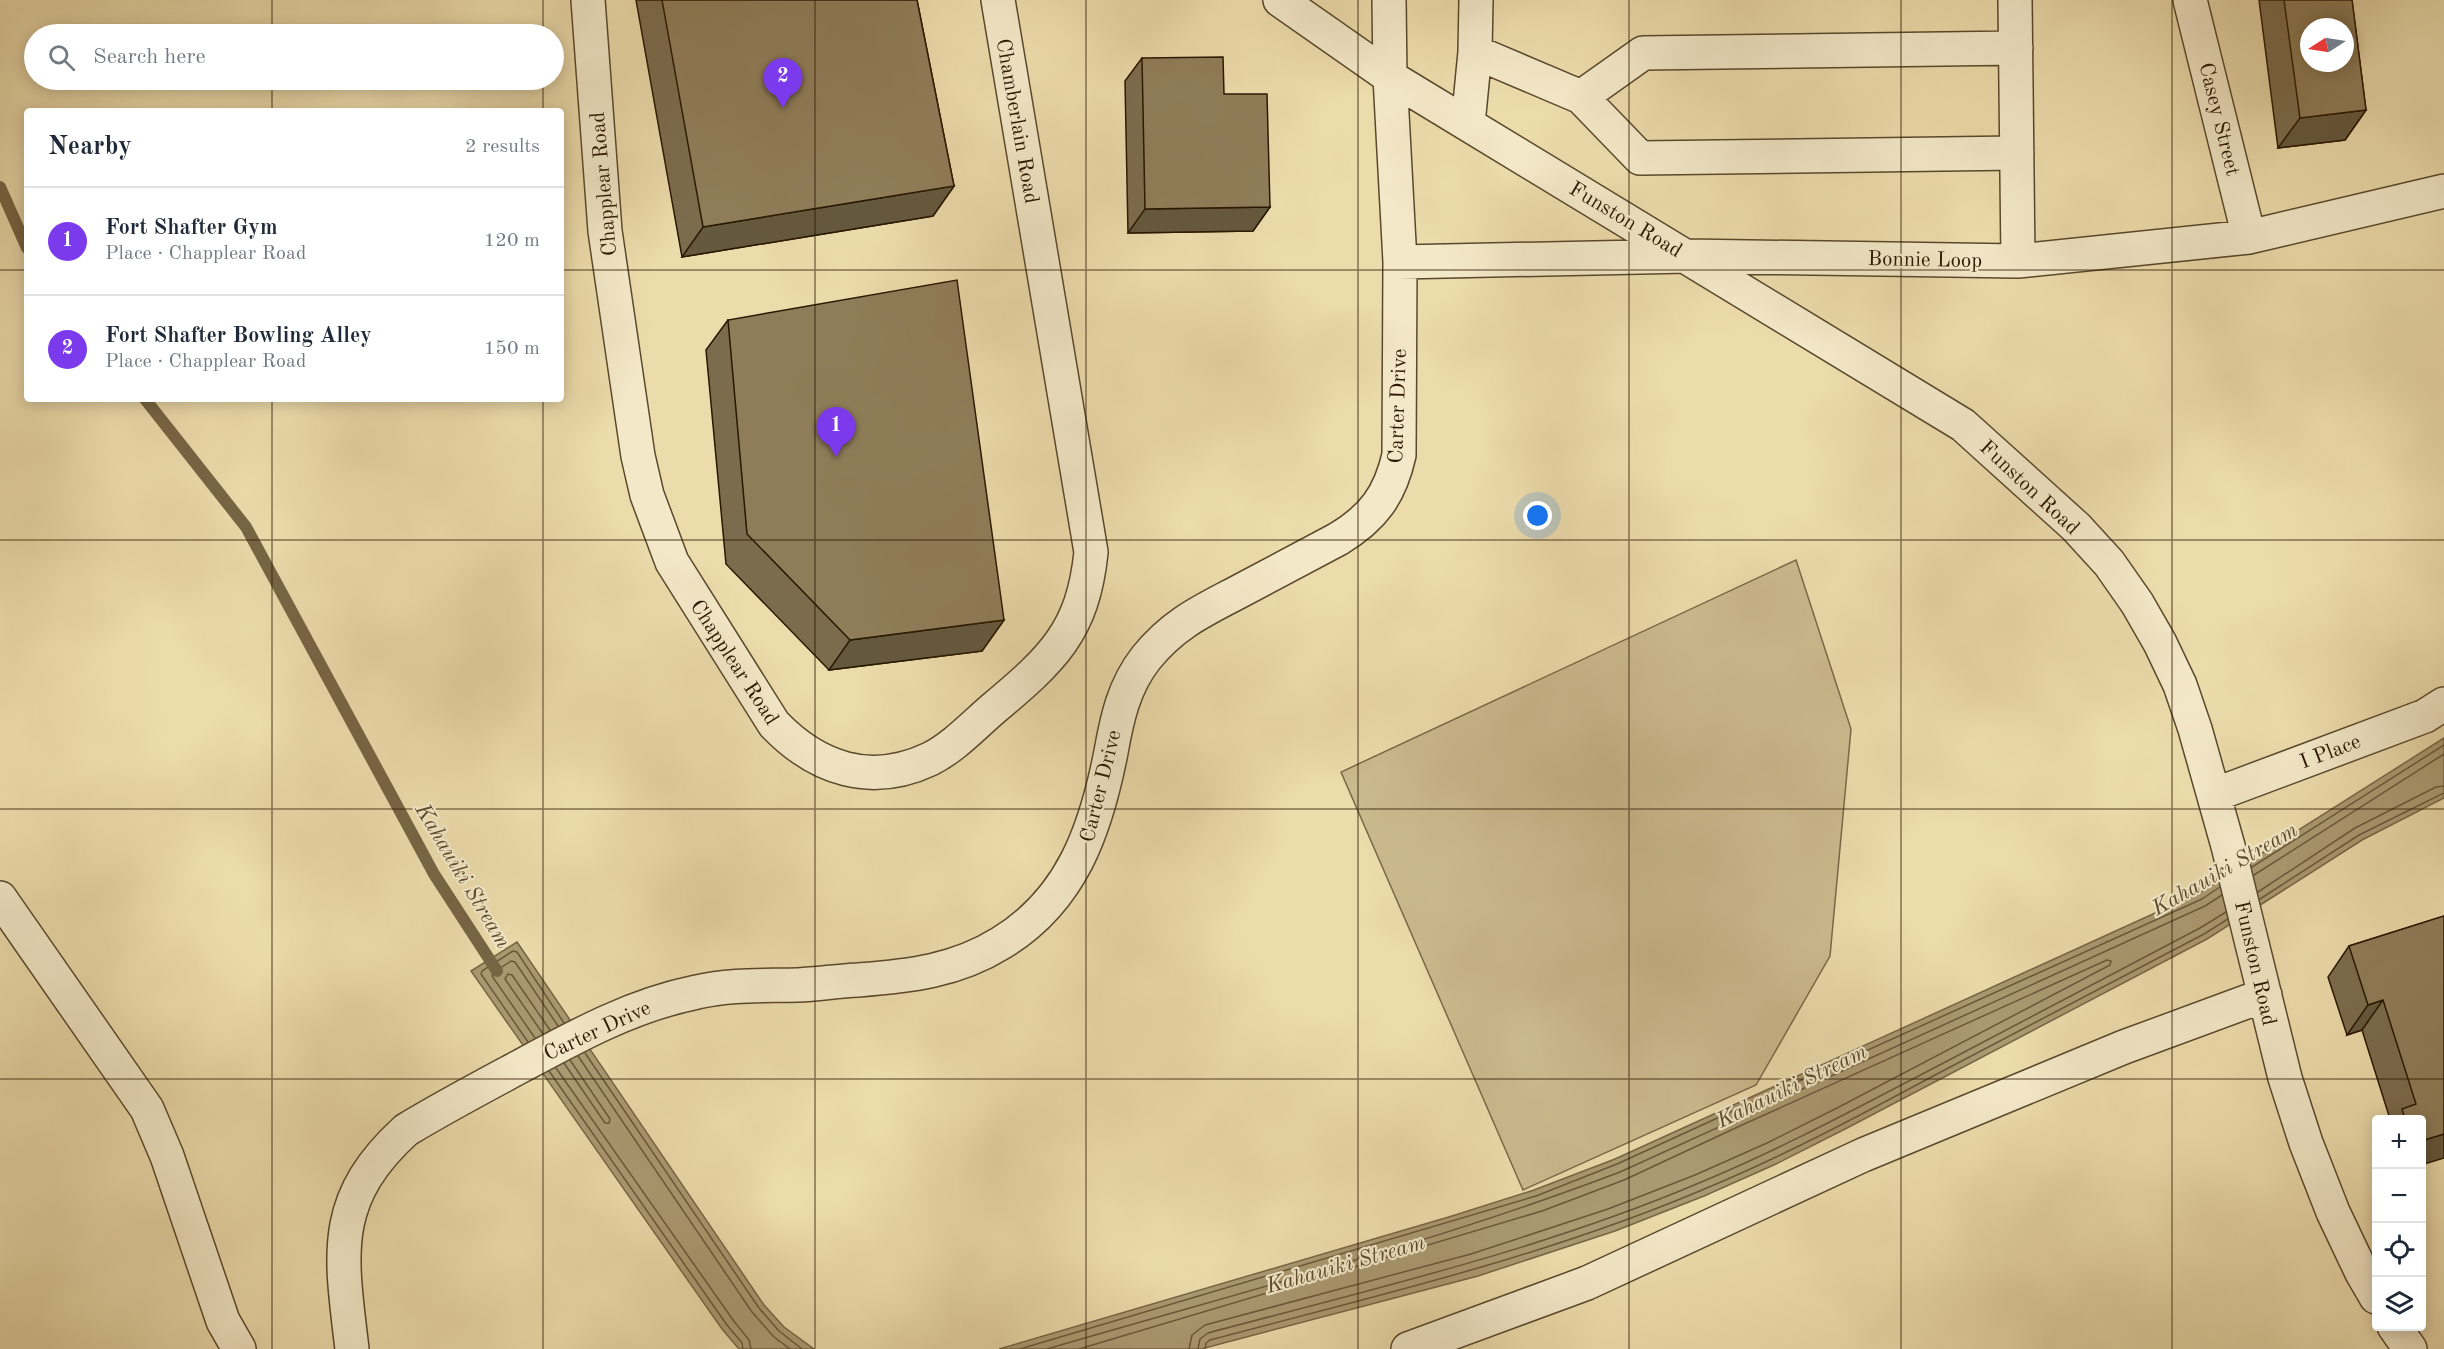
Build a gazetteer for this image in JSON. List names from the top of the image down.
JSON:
{
  "streets": {
    "street": [
      "Casey Street",
      "Chamberlain Road",
      "Chapplear Road",
      "Funston Road",
      "Bonnie Loop",
      "Carter Drive",
      "I Place"
    ]
  },
  "crossings": [
    ["Casey Street", "Bonnie Loop"],
    ["Chamberlain Road", "Chapplear Road"],
    ["Funston Road", "Bonnie Loop"],
    ["Funston Road", "Carter Drive"],
    ["Funston Road", "I Place"],
    ["Bonnie Loop", "Carter Drive"]
  ],
  "water": ["Kahauiki Stream"],
  "north": "left",
  "page": {
    "search": "Search here",
    "pins": ["2", "1"],
    "heading": ["Nearby", "2 results"],
    "list": [
      {
        "mark": "1",
        "name": "Fort Shafter Gym",
        "note": "Place · Chapplear Road",
        "value": "120 m"
      },
      {
        "mark": "2",
        "name": "Fort Shafter Bowling Alley",
        "note": "Place · Chapplear Road",
        "value": "150 m"
      }
    ],
    "map_buttons": ["+", "−"]
  }
}
